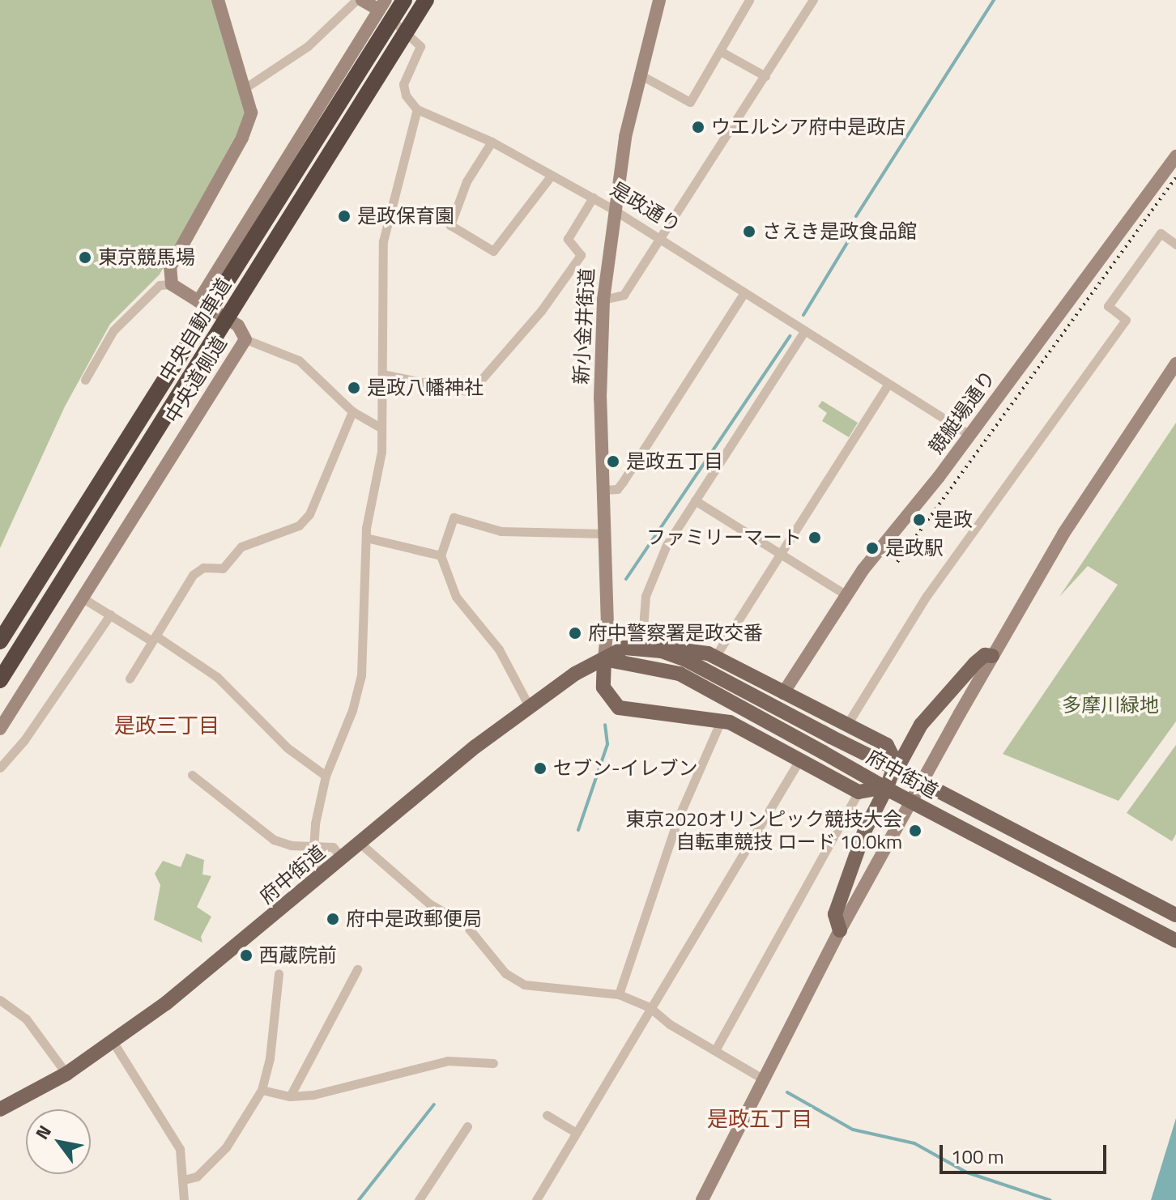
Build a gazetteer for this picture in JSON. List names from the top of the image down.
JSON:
{
  "streets": {
    "highway": ["中央自動車道"],
    "main road": ["府中街道"],
    "street": [
      "是政通り",
      "新小金井街道",
      "中央道側道",
      "競艇場通り"
    ]
  },
  "crossings": [
    ["是政通り", "新小金井街道"],
    ["是政通り", "競艇場通り"],
    ["新小金井街道", "府中街道"]
  ],
  "districts": ["是政三丁目", "是政五丁目"],
  "parks": ["多摩川緑地"],
  "places": [
    "ウエルシア府中是政店",
    "是政保育園",
    "さえき是政食品館",
    "東京競馬場",
    "是政八幡神社",
    "是政五丁目",
    "是政",
    "ファミリーマート",
    "是政駅",
    "府中警察署是政交番",
    "セブン-イレブン",
    "東京2020オリンピック競技大会 自転車競技 ロード 10.0km",
    "府中是政郵便局",
    "西蔵院前"
  ],
  "scale_bar": "100 m",
  "north": "top left"
}
